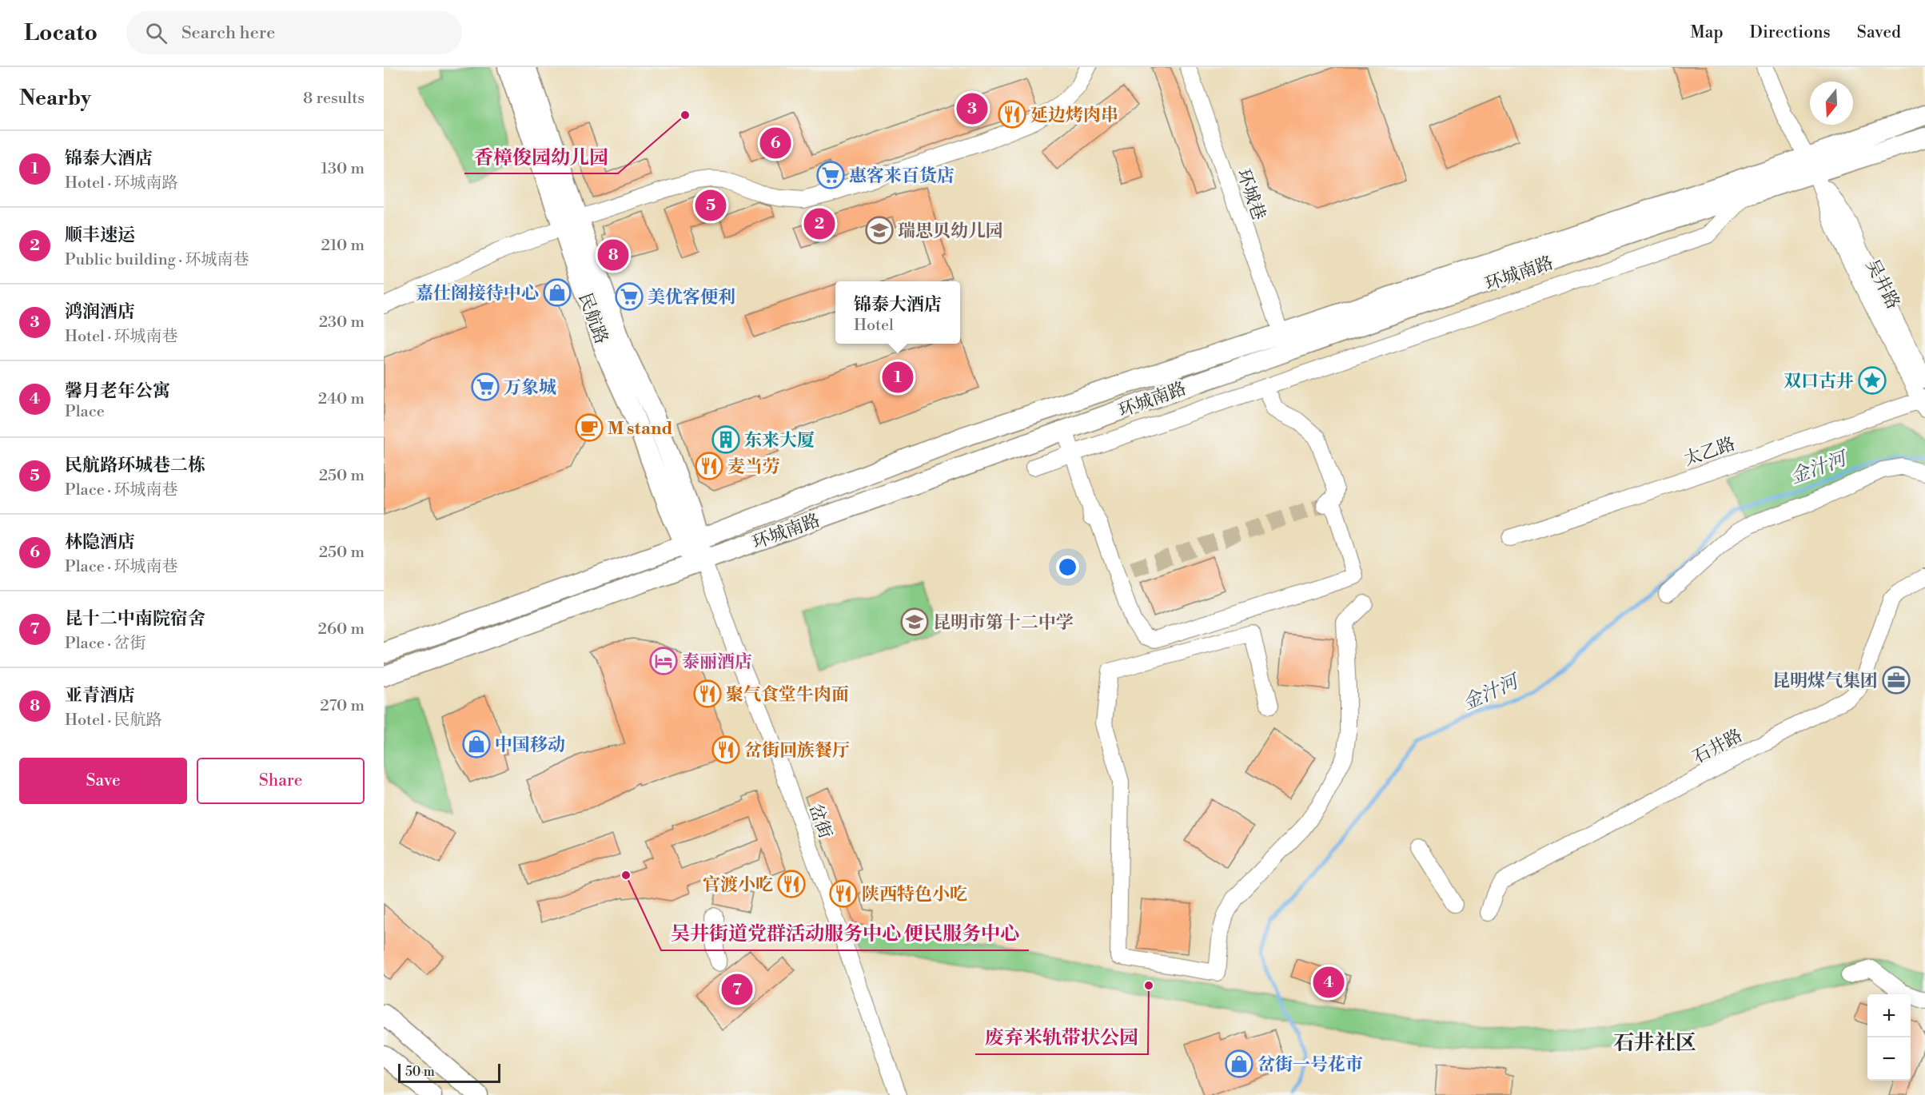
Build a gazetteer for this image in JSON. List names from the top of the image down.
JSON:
{
  "streets": {
    "main road": ["环城南路", "民航路"],
    "street": [
      "环城巷",
      "吴井路",
      "太乙路",
      "石井路",
      "岔街"
    ]
  },
  "crossings": [
    ["环城巷", "环城南路"],
    ["环城南路", "吴井路"],
    ["环城南路", "民航路"],
    ["环城南路", "岔街"],
    ["吴井路", "太乙路"],
    ["民航路", "岔街"]
  ],
  "districts": ["石井社区"],
  "water": ["金汁河"],
  "places": {
    "restaurant": [
      "延边烤肉串",
      "麦当劳",
      "聚气食堂牛肉面",
      "岔街回族餐厅",
      "官渡小吃",
      "陕西特色小吃"
    ],
    "other": ["香樟俊园幼儿园", "吴井街道党群活动服务中心 便民服务中心", "废弃米轨带状公园"],
    "supermarket": ["惠客来百货店", "美优客便利", "万象城"],
    "school or university": ["瑞思贝幼儿园", "昆明市第十二中学"],
    "shop": ["嘉仕阁接待中心", "中国移动", "岔街一号花市"],
    "place": ["双口古井"],
    "cafe": ["M stand"],
    "building": ["东来大厦"],
    "hotel": ["泰丽酒店"],
    "office": ["昆明煤气集团"]
  },
  "scale_bar": "50 m",
  "north": "bottom",
  "page": {
    "header": "Locato",
    "search": "Search here",
    "nav": ["Map", "Directions", "Saved"],
    "heading": ["Nearby", "8 results"],
    "pins": [
      "3",
      "6",
      "5",
      "2",
      "8",
      "1",
      "4",
      "7"
    ],
    "list": [
      {
        "mark": "1",
        "name": "锦泰大酒店",
        "note": "Hotel · 环城南路",
        "value": "130 m"
      },
      {
        "mark": "2",
        "name": "顺丰速运",
        "note": "Public building · 环城南巷",
        "value": "210 m"
      },
      {
        "mark": "3",
        "name": "鸿润酒店",
        "note": "Hotel · 环城南巷",
        "value": "230 m"
      },
      {
        "mark": "4",
        "name": "馨月老年公寓",
        "note": "Place",
        "value": "240 m"
      },
      {
        "mark": "5",
        "name": "民航路环城巷二栋",
        "note": "Place · 环城南巷",
        "value": "250 m"
      },
      {
        "mark": "6",
        "name": "林隐酒店",
        "note": "Place · 环城南巷",
        "value": "250 m"
      },
      {
        "mark": "7",
        "name": "昆十二中南院宿舍",
        "note": "Place · 岔街",
        "value": "260 m"
      },
      {
        "mark": "8",
        "name": "亚青酒店",
        "note": "Hotel · 民航路",
        "value": "270 m"
      }
    ],
    "popup": ["锦泰大酒店", "Hotel"],
    "buttons": ["Save", "Share"],
    "map_buttons": ["+", "−"],
    "scale": "50 m"
  }
}
